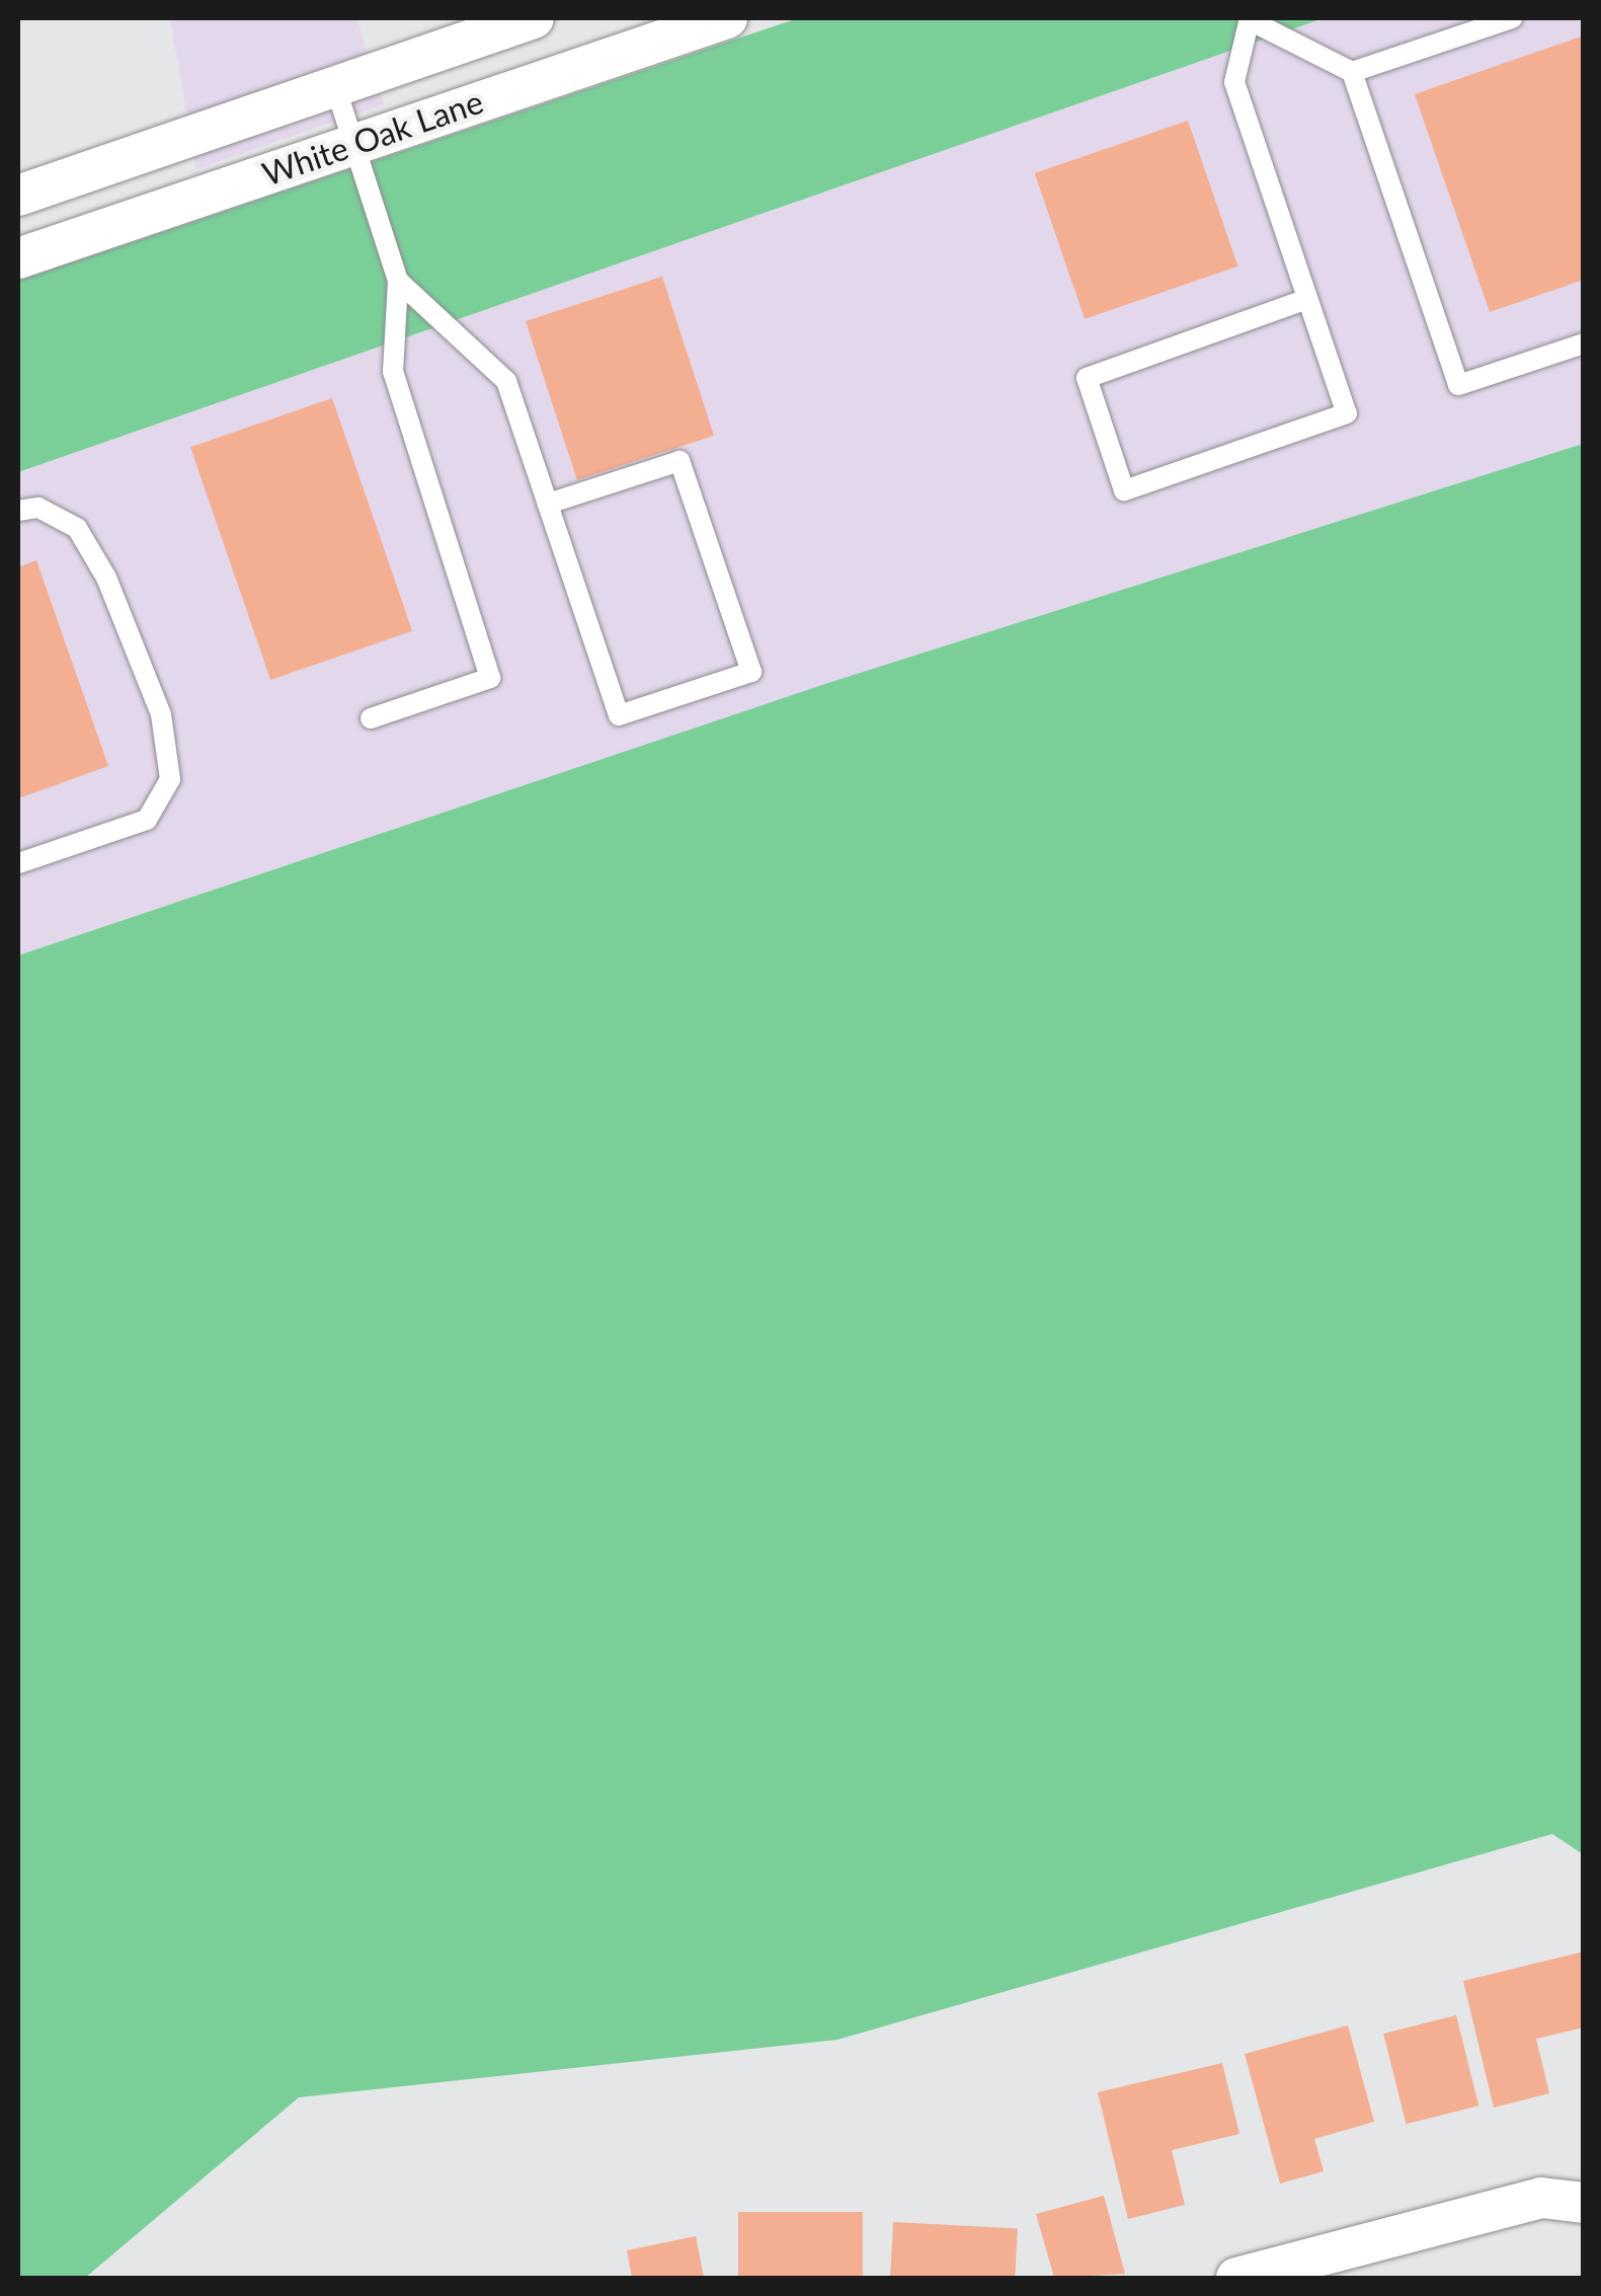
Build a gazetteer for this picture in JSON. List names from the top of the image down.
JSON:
{
  "streets": {
    "street": ["White Oak Lane"]
  }
}
